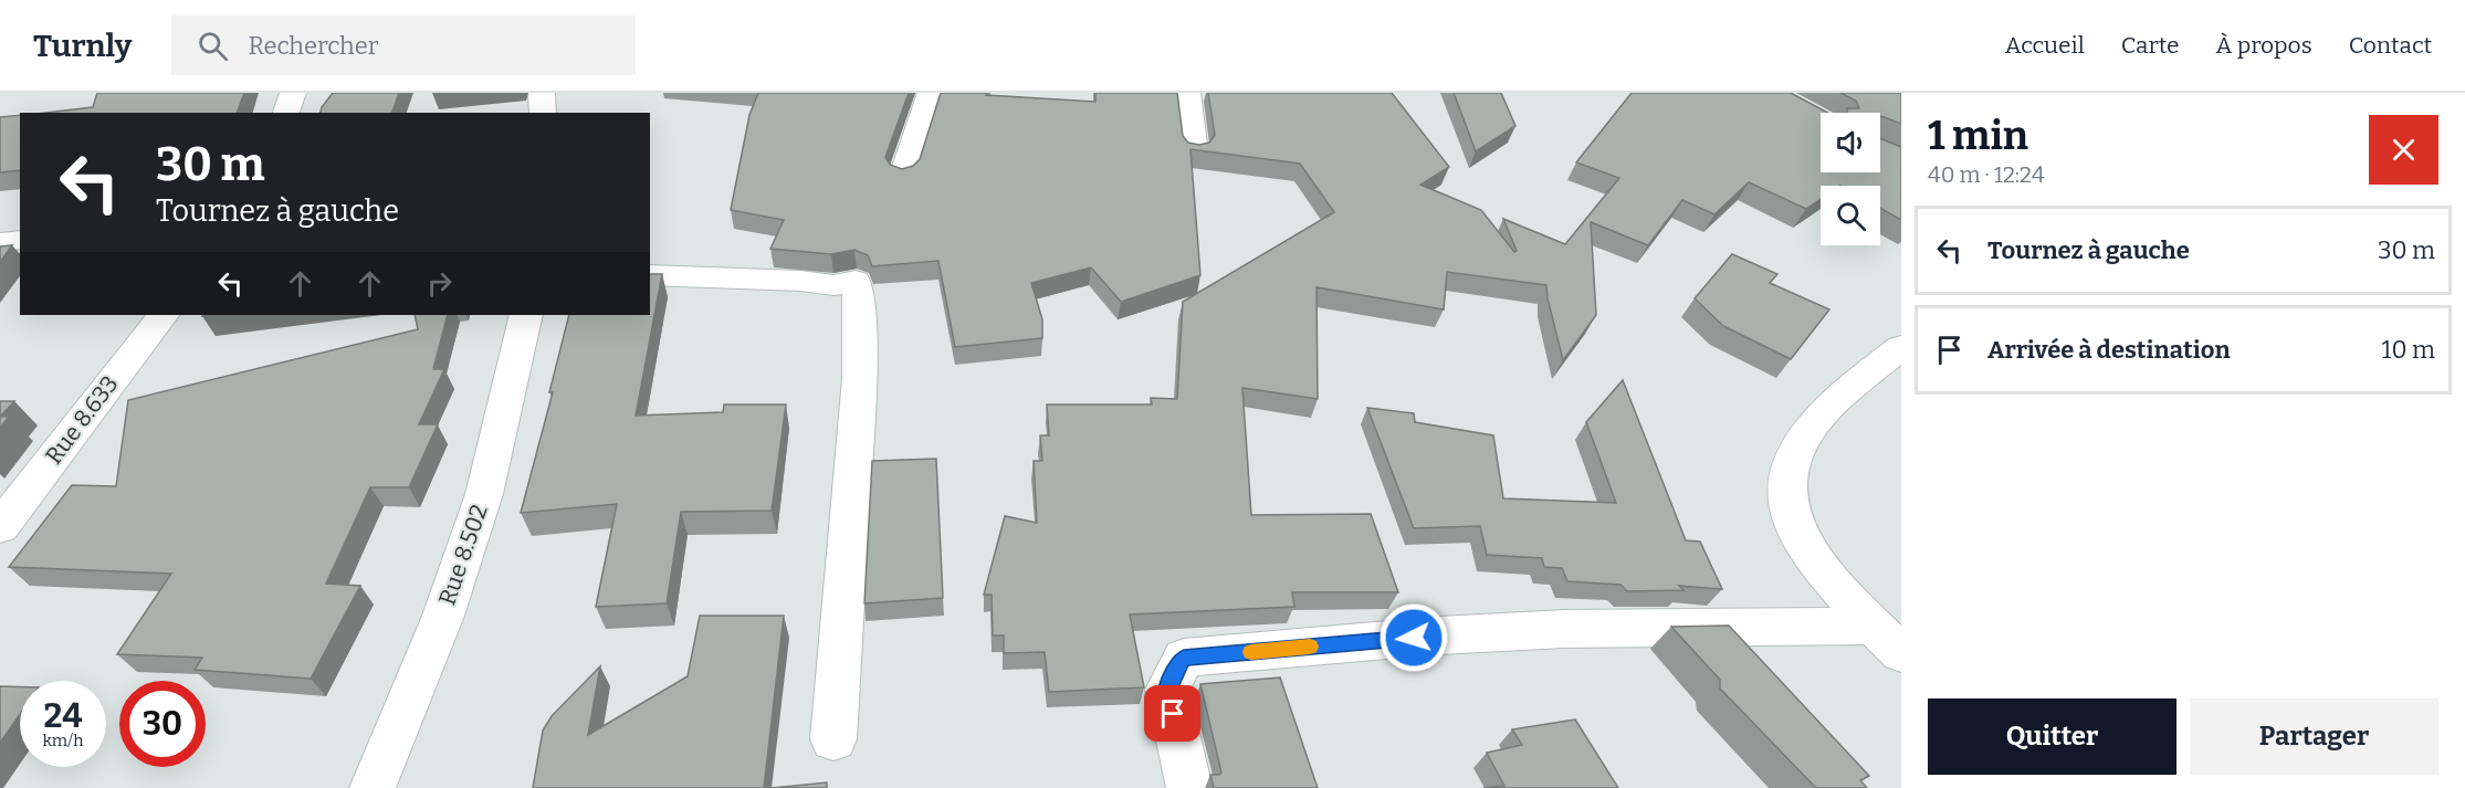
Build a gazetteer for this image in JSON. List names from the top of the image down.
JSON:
{
  "streets": {
    "street": ["Rue 8.633", "Rue 8.502"]
  },
  "page": {
    "header": "Turnly",
    "search": "Rechercher",
    "nav": [
      "Accueil",
      "Carte",
      "À propos",
      "Contact"
    ],
    "heading": ["1 min", "40 m · 12:24"],
    "turn": ["30 m", "Tournez à gauche"],
    "list": [
      {
        "name": "Tournez à gauche",
        "value": "30 m"
      },
      {
        "name": "Arrivée à destination",
        "value": "10 m"
      }
    ],
    "speed": "24 km/h",
    "limit": "30",
    "buttons": ["Quitter", "Partager"]
  }
}
